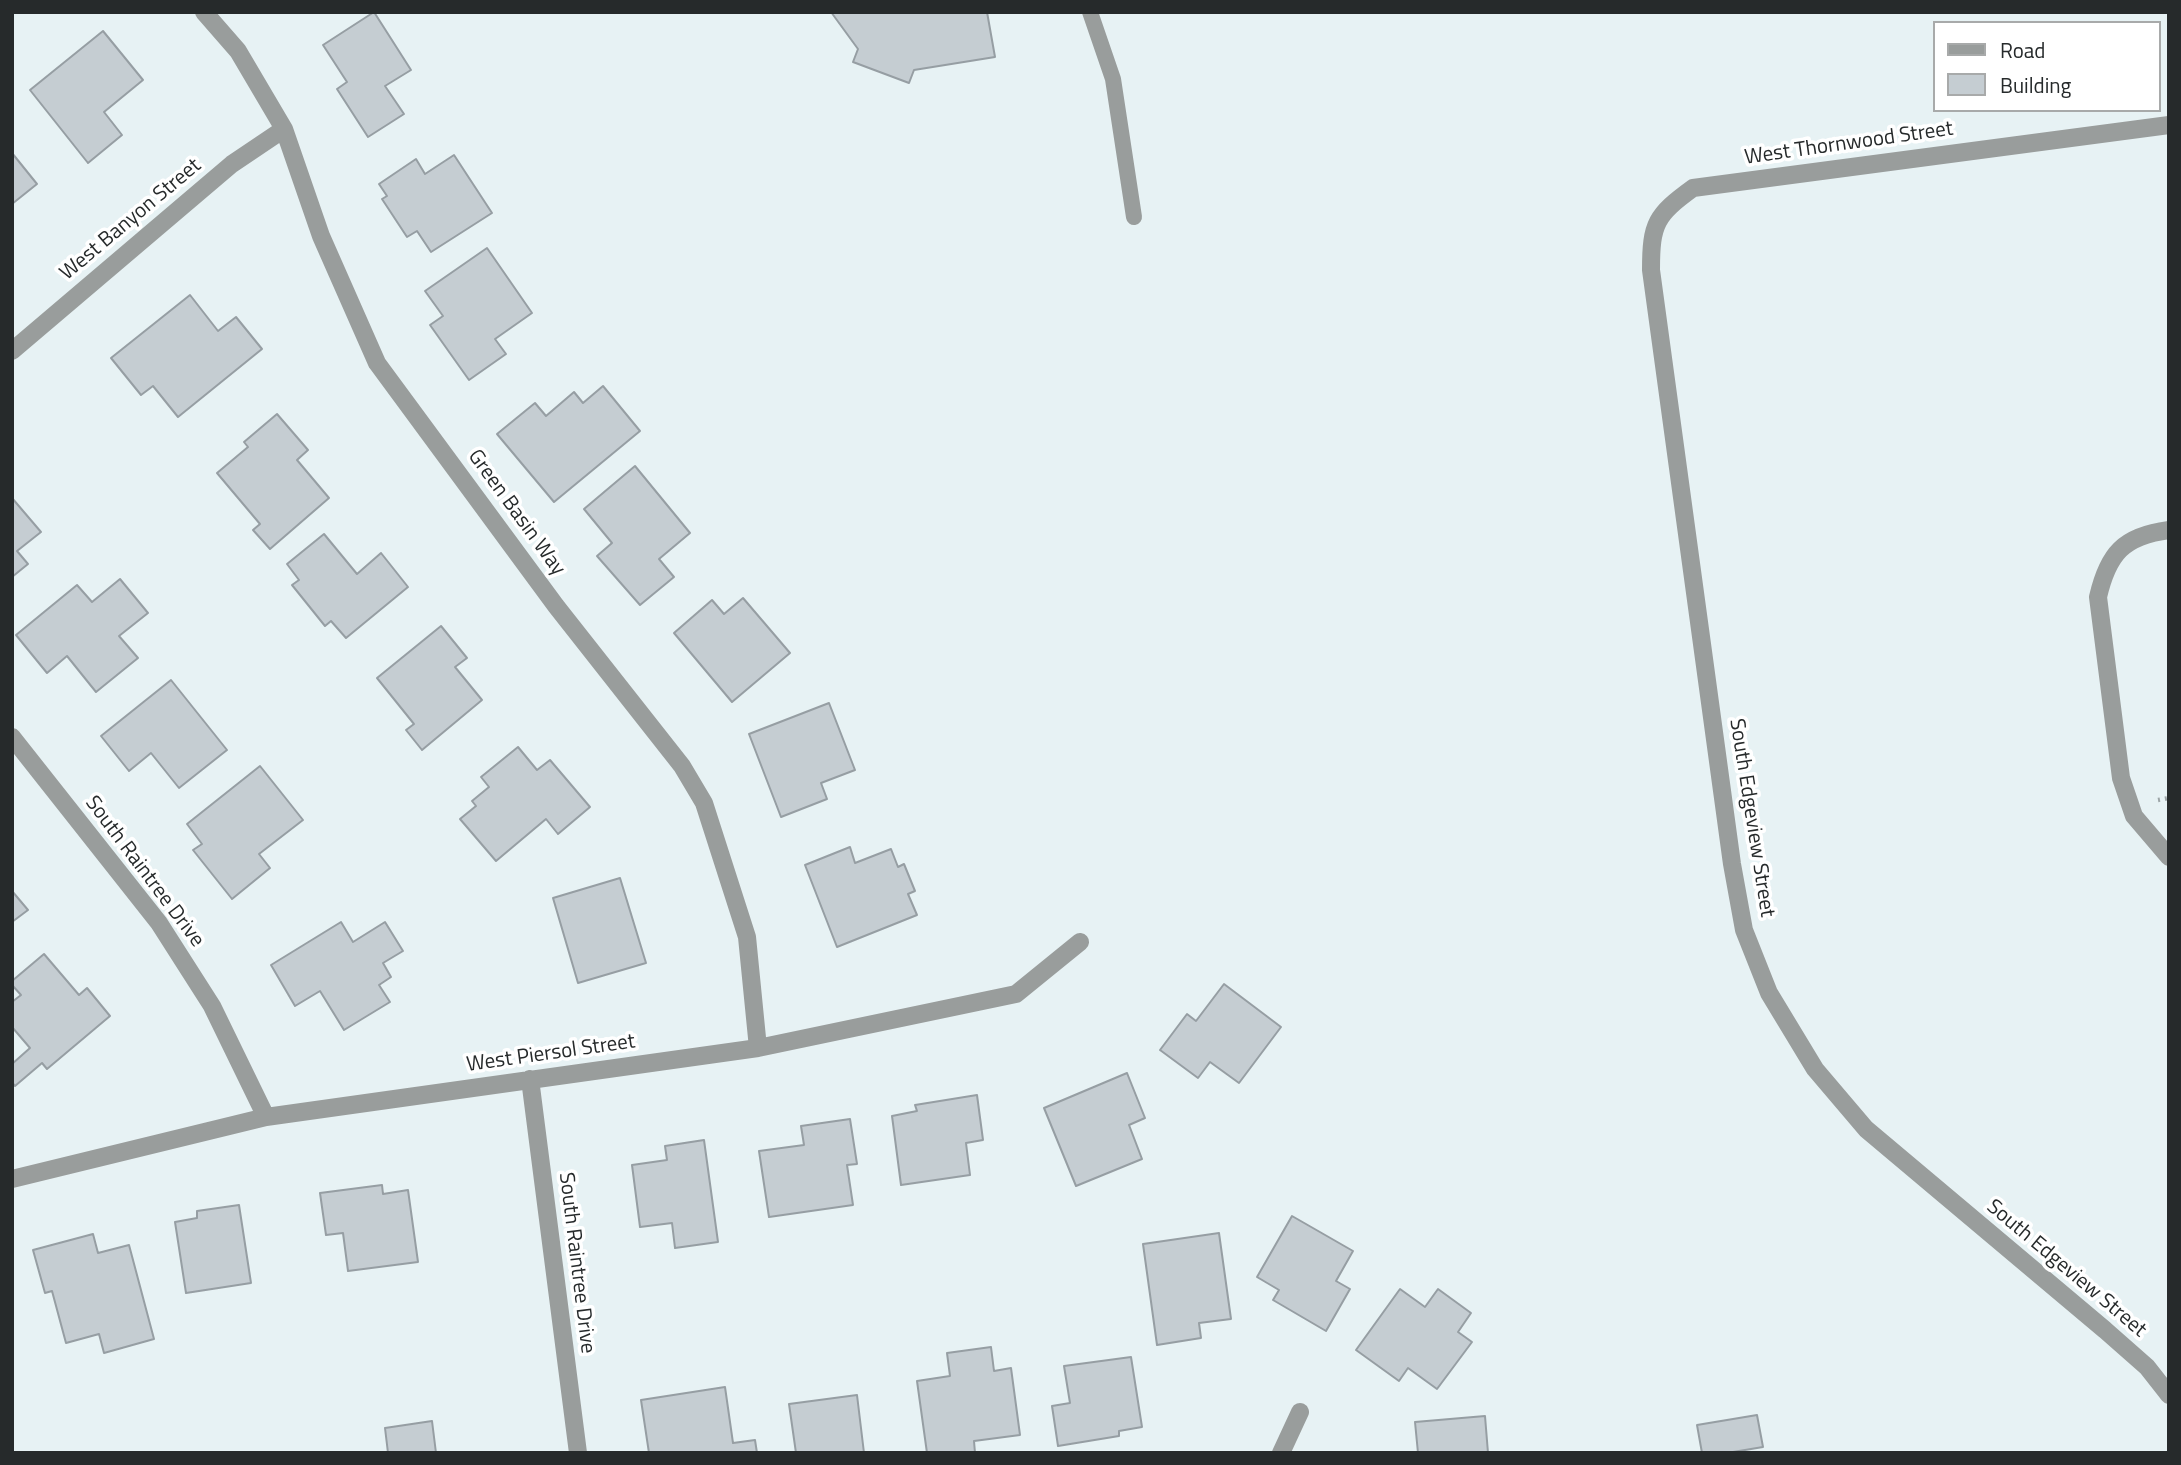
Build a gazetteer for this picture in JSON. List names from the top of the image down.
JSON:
{
  "streets": {
    "street": [
      "West Thornwood Street",
      "West Banyon Street",
      "Green Basin Way",
      "South Edgeview Street",
      "South Raintree Drive",
      "West Piersol Street"
    ]
  },
  "crossings": [
    ["West Thornwood Street", "South Edgeview Street"],
    ["West Banyon Street", "Green Basin Way"],
    ["Green Basin Way", "West Piersol Street"],
    ["South Raintree Drive", "West Piersol Street"]
  ],
  "legend": ["Road", "Building"]
}
